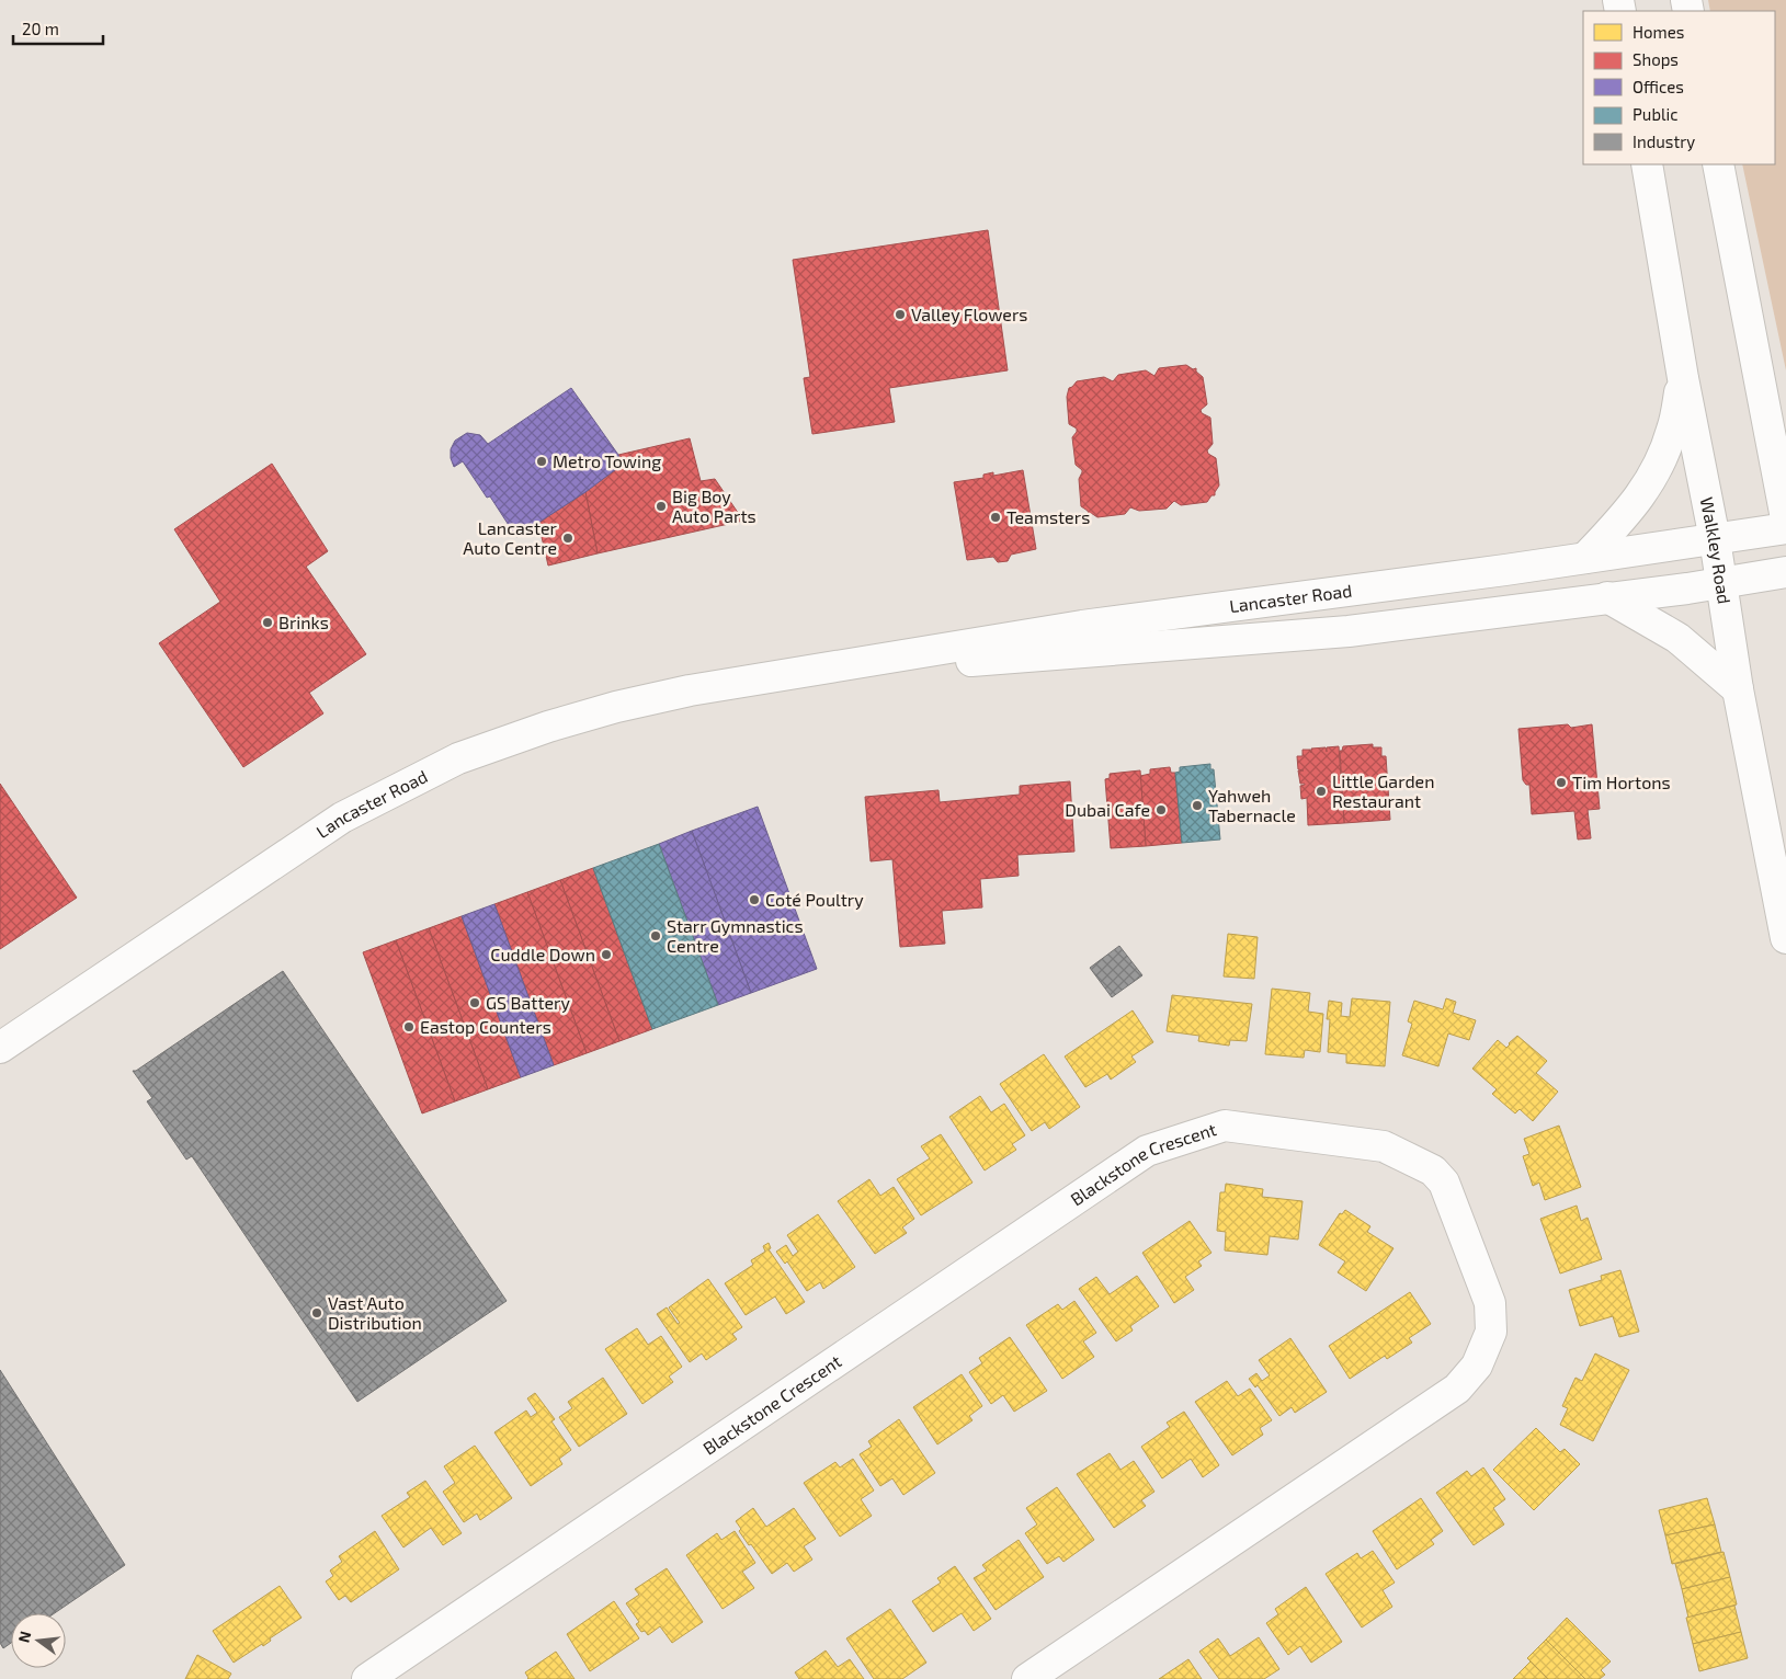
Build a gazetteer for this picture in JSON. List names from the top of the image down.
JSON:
{
  "streets": {
    "street": ["Walkley Road", "Lancaster Road", "Blackstone Crescent"]
  },
  "crossings": [
    ["Walkley Road", "Lancaster Road"]
  ],
  "places": [
    "Valley Flowers",
    "Metro Towing",
    "Big Boy Auto Parts",
    "Teamsters",
    "Lancaster Auto Centre",
    "Brinks",
    "Tim Hortons",
    "Little Garden Restaurant",
    "Yahweh Tabernacle",
    "Dubai Cafe",
    "Coté Poultry",
    "Starr Gymnastics Centre",
    "Cuddle Down",
    "GS Battery",
    "Eastop Counters",
    "Vast Auto Distribution"
  ],
  "legend": [
    "Homes",
    "Shops",
    "Offices",
    "Public",
    "Industry"
  ],
  "scale_bar": "20 m",
  "north": "left"
}
